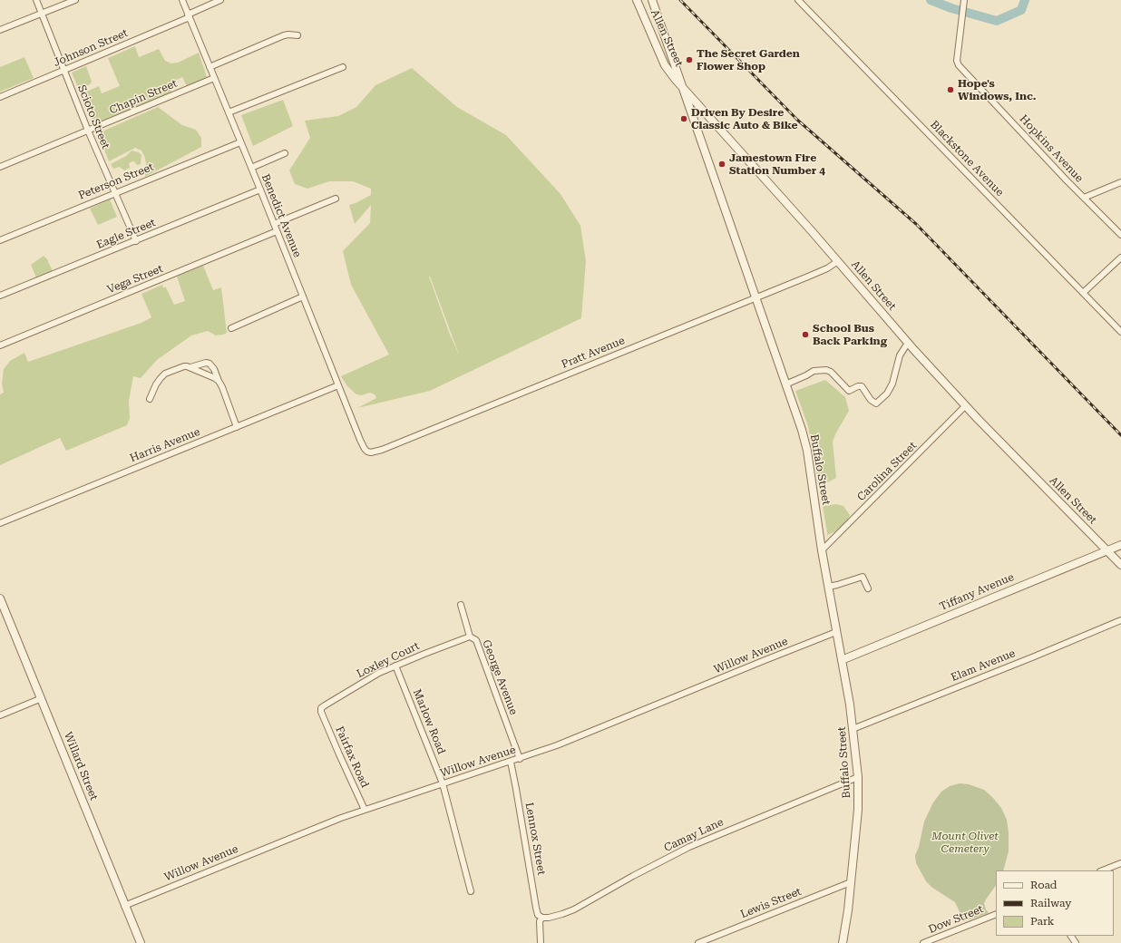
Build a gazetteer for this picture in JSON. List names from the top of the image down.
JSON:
{
  "streets": {
    "street": [
      "Allen Street",
      "Johnson Street",
      "Chapin Street",
      "Scioto Street",
      "Hopkins Avenue",
      "Blackstone Avenue",
      "Peterson Street",
      "Benedict Avenue",
      "Eagle Street",
      "Vega Street",
      "Pratt Avenue",
      "Harris Avenue",
      "Buffalo Street",
      "Carolina Street",
      "Tiffany Avenue",
      "Willow Avenue",
      "Loxley Court",
      "Elam Avenue",
      "George Avenue",
      "Marlow Road",
      "Fairfax Road",
      "Willard Street",
      "Camay Lane",
      "Lennox Street",
      "Lewis Street",
      "Dow Street"
    ]
  },
  "crossings": [
    ["Allen Street", "Pratt Avenue"],
    ["Allen Street", "Buffalo Street"],
    ["Allen Street", "Carolina Street"],
    ["Allen Street", "Tiffany Avenue"],
    ["Johnson Street", "Scioto Street"],
    ["Johnson Street", "Benedict Avenue"],
    ["Chapin Street", "Scioto Street"],
    ["Chapin Street", "Benedict Avenue"],
    ["Scioto Street", "Peterson Street"],
    ["Scioto Street", "Eagle Street"],
    ["Peterson Street", "Benedict Avenue"],
    ["Benedict Avenue", "Eagle Street"],
    ["Benedict Avenue", "Vega Street"],
    ["Benedict Avenue", "Pratt Avenue"],
    ["Benedict Avenue", "Harris Avenue"],
    ["Pratt Avenue", "Buffalo Street"],
    ["Buffalo Street", "Carolina Street"],
    ["Buffalo Street", "Tiffany Avenue"],
    ["Buffalo Street", "Willow Avenue"],
    ["Buffalo Street", "Elam Avenue"],
    ["Buffalo Street", "Camay Lane"],
    ["Buffalo Street", "Lewis Street"],
    ["Willow Avenue", "George Avenue"],
    ["Willow Avenue", "Marlow Road"],
    ["Willow Avenue", "Fairfax Road"],
    ["Willow Avenue", "Willard Street"],
    ["Willow Avenue", "Lennox Street"],
    ["Loxley Court", "George Avenue"],
    ["Loxley Court", "Marlow Road"],
    ["Loxley Court", "Fairfax Road"],
    ["Camay Lane", "Lennox Street"]
  ],
  "parks": ["Mount Olivet Cemetery"],
  "places": [
    "The Secret Garden Flower Shop",
    "Hope's Windows, Inc.",
    "Driven By Desire Classic Auto & Bike",
    "Jamestown Fire Station Number 4",
    "School Bus Back Parking"
  ],
  "legend": ["Road", "Railway", "Park"]
}
